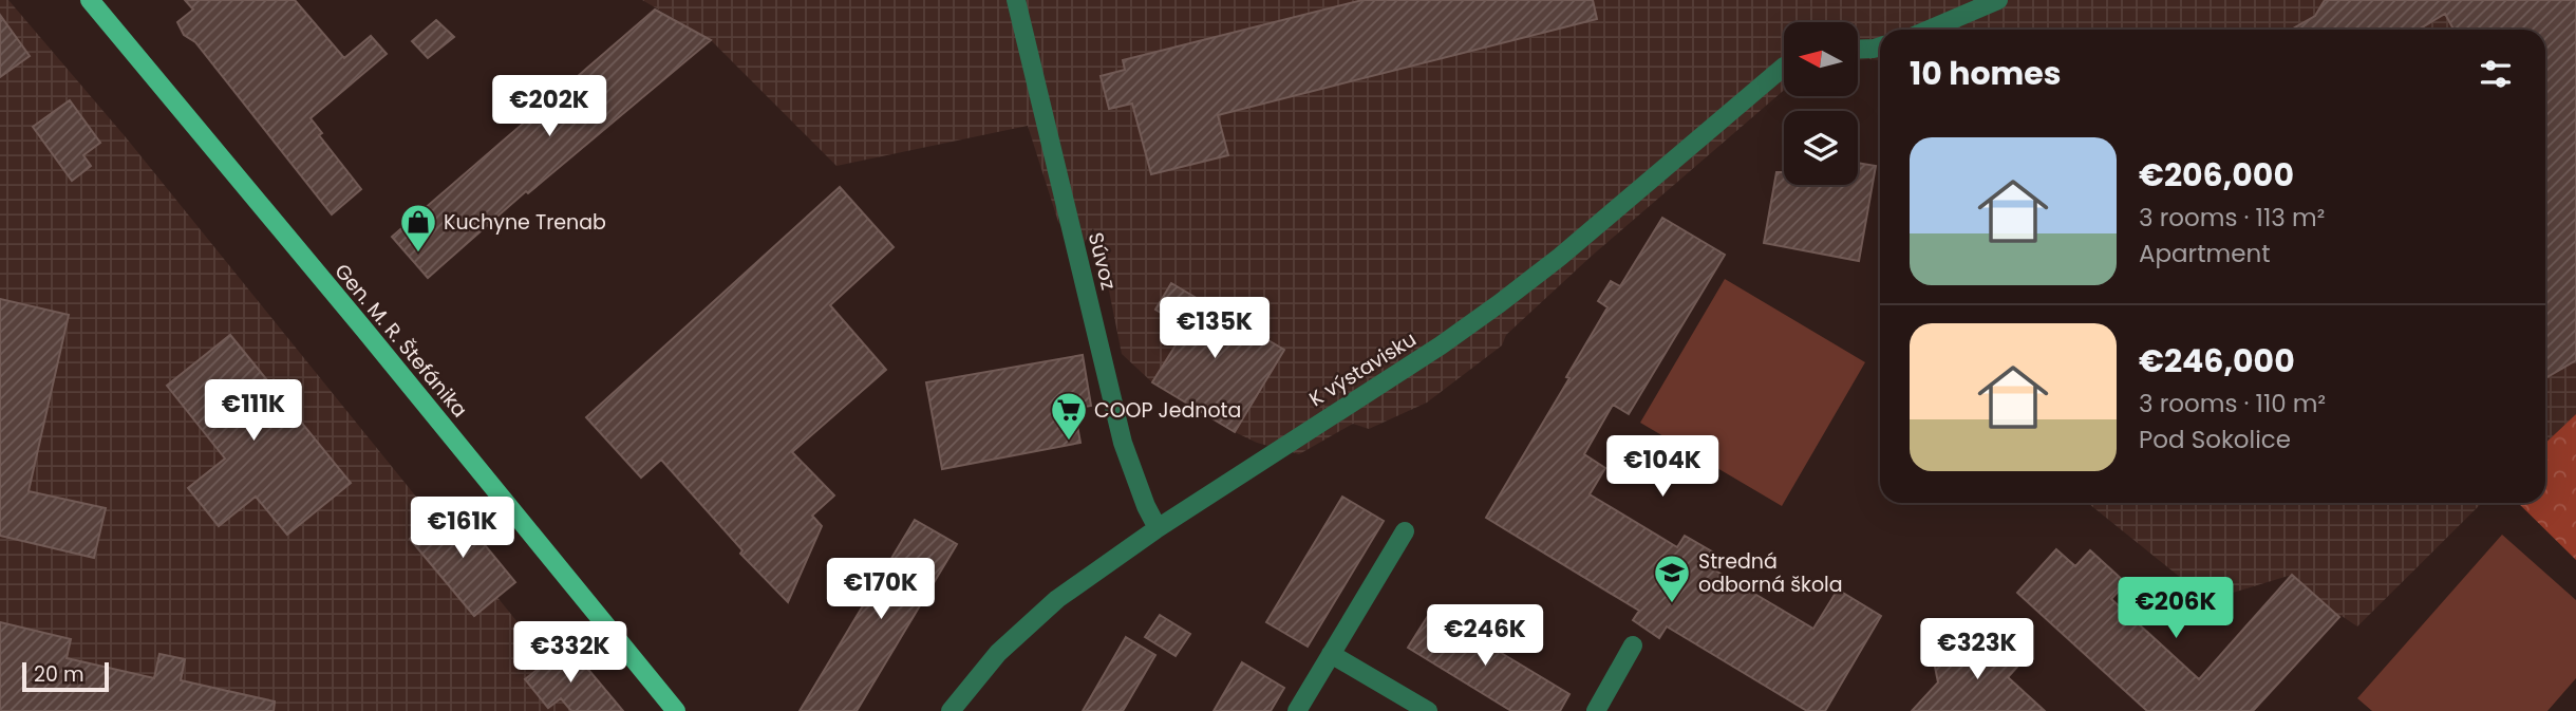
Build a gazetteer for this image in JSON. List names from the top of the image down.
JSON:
{
  "streets": {
    "main road": ["Gen. M. R. Štefánika"],
    "street": ["Súvoz", "K výstavisku"]
  },
  "crossings": [
    ["Súvoz", "K výstavisku"]
  ],
  "places": {
    "shop": ["Kuchyne Trenab"],
    "supermarket": ["COOP Jednota"],
    "school or university": ["Stredná odborná škola"]
  },
  "scale_bar": "20 m",
  "north": "left",
  "page": {
    "heading": "10 homes",
    "price": [
      "€202K",
      "€135K",
      "€111K",
      "€104K",
      "€161K",
      "€170K",
      "€206K",
      "€246K",
      "€323K",
      "€332K"
    ],
    "list": [
      {
        "name": "€206,000",
        "note": "3 rooms · 113 m² · Apartment"
      },
      {
        "name": "€246,000",
        "note": "3 rooms · 110 m² · Pod Sokolice"
      }
    ],
    "scale": "20 m"
  }
}
